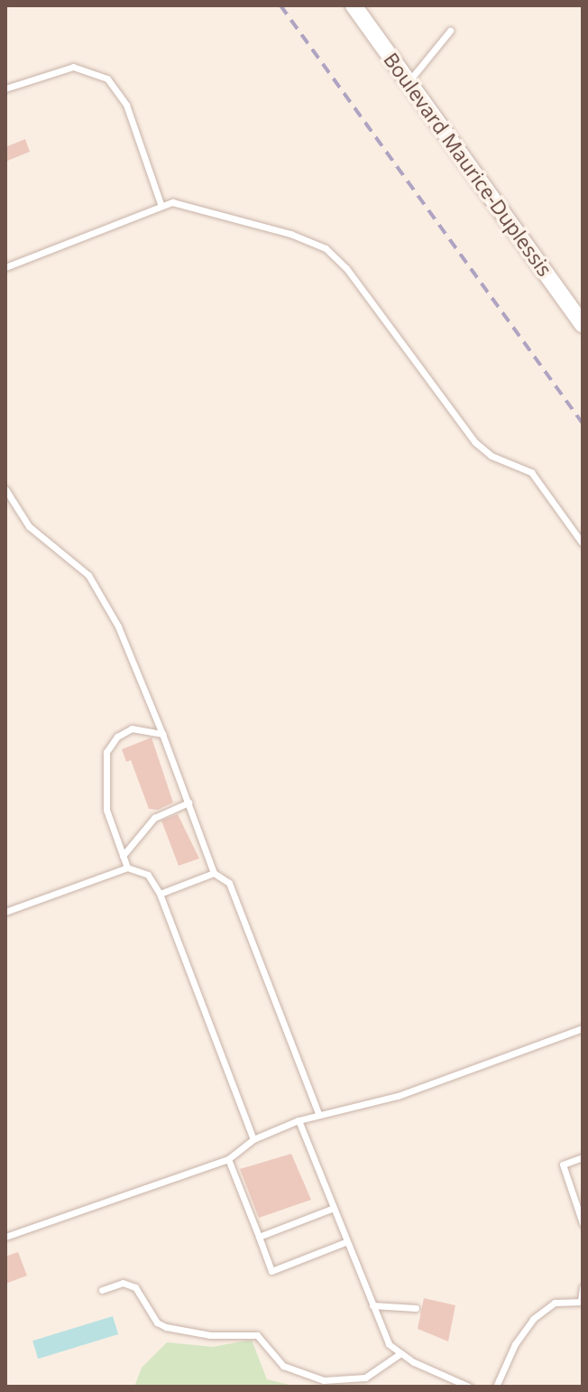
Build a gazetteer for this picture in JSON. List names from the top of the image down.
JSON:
{
  "streets": {
    "street": ["Boulevard Maurice-Duplessis"]
  }
}
